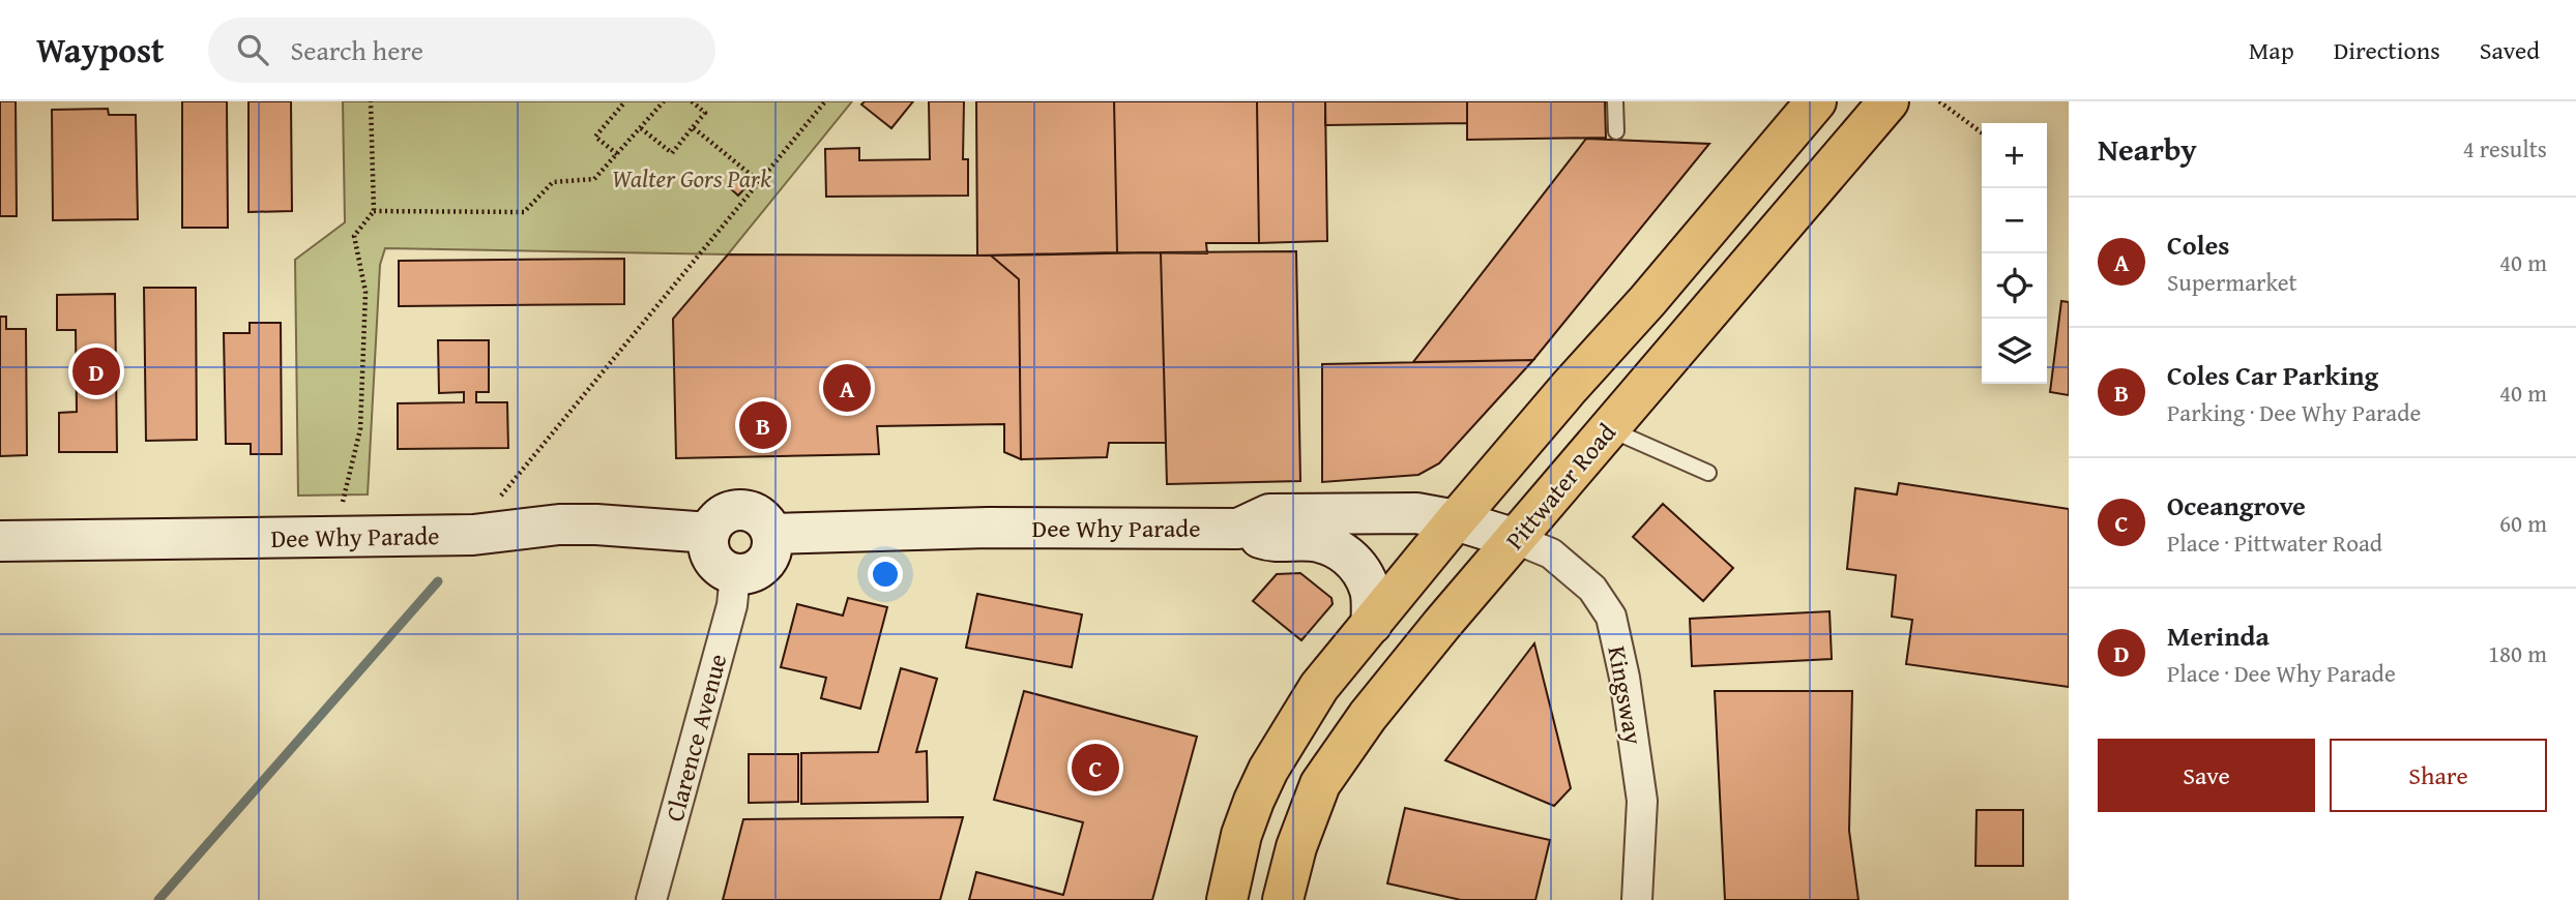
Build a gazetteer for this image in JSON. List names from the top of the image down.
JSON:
{
  "streets": {
    "highway": ["Pittwater Road"],
    "main road": ["Dee Why Parade"],
    "street": ["Kingsway", "Clarence Avenue"]
  },
  "crossings": [
    ["Pittwater Road", "Dee Why Parade"],
    ["Pittwater Road", "Kingsway"],
    ["Dee Why Parade", "Kingsway"],
    ["Dee Why Parade", "Clarence Avenue"]
  ],
  "parks": ["Walter Gors Park"],
  "page": {
    "header": "Waypost",
    "search": "Search here",
    "nav": ["Map", "Directions", "Saved"],
    "heading": ["Nearby", "4 results"],
    "map_buttons": ["+", "−"],
    "list": [
      {
        "mark": "A",
        "name": "Coles",
        "note": "Supermarket",
        "value": "40 m"
      },
      {
        "mark": "B",
        "name": "Coles Car Parking",
        "note": "Parking · Dee Why Parade",
        "value": "40 m"
      },
      {
        "mark": "C",
        "name": "Oceangrove",
        "note": "Place · Pittwater Road",
        "value": "60 m"
      },
      {
        "mark": "D",
        "name": "Merinda",
        "note": "Place · Dee Why Parade",
        "value": "180 m"
      }
    ],
    "pins": [
      "D",
      "A",
      "B",
      "C"
    ],
    "buttons": ["Save", "Share"]
  }
}
